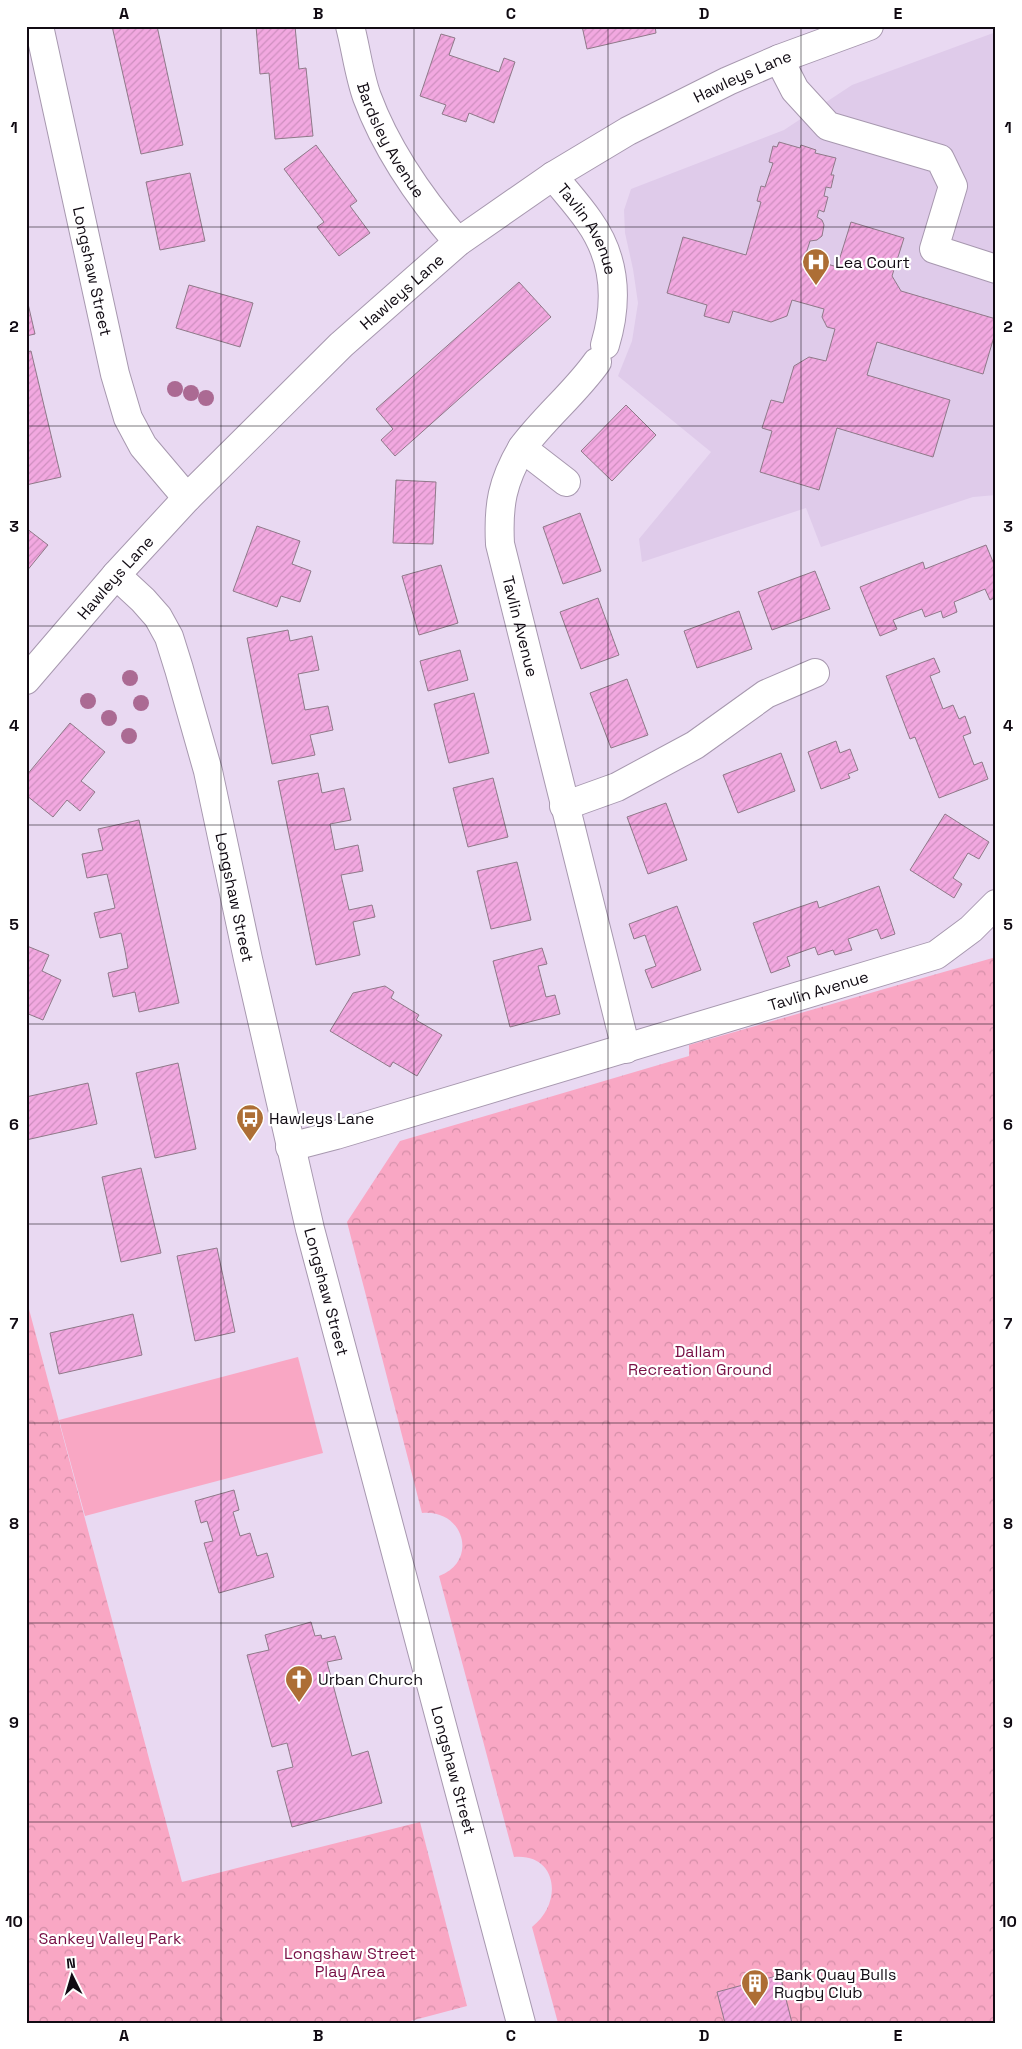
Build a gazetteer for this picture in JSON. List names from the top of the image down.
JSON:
{
  "streets": {
    "street": [
      "Hawleys Lane",
      "Bardsley Avenue",
      "Tavlin Avenue",
      "Longshaw Street"
    ]
  },
  "crossings": [
    ["Hawleys Lane", "Bardsley Avenue"],
    ["Hawleys Lane", "Tavlin Avenue"],
    ["Hawleys Lane", "Longshaw Street"],
    ["Tavlin Avenue", "Longshaw Street"]
  ],
  "parks": ["Dallam Recreation Ground", "Sankey Valley Park", "Longshaw Street Play Area"],
  "places": {
    "hospital": ["Lea Court"],
    "bus stop": ["Hawleys Lane"],
    "church": ["Urban Church"],
    "building": ["Bank Quay Bulls Rugby Club"]
  },
  "north": "top",
  "grid": {
    "columns": [
      "A",
      "B",
      "C",
      "D",
      "E"
    ],
    "rows": [
      "1",
      "2",
      "3",
      "4",
      "5",
      "6",
      "7",
      "8",
      "9",
      "10"
    ]
  }
}
